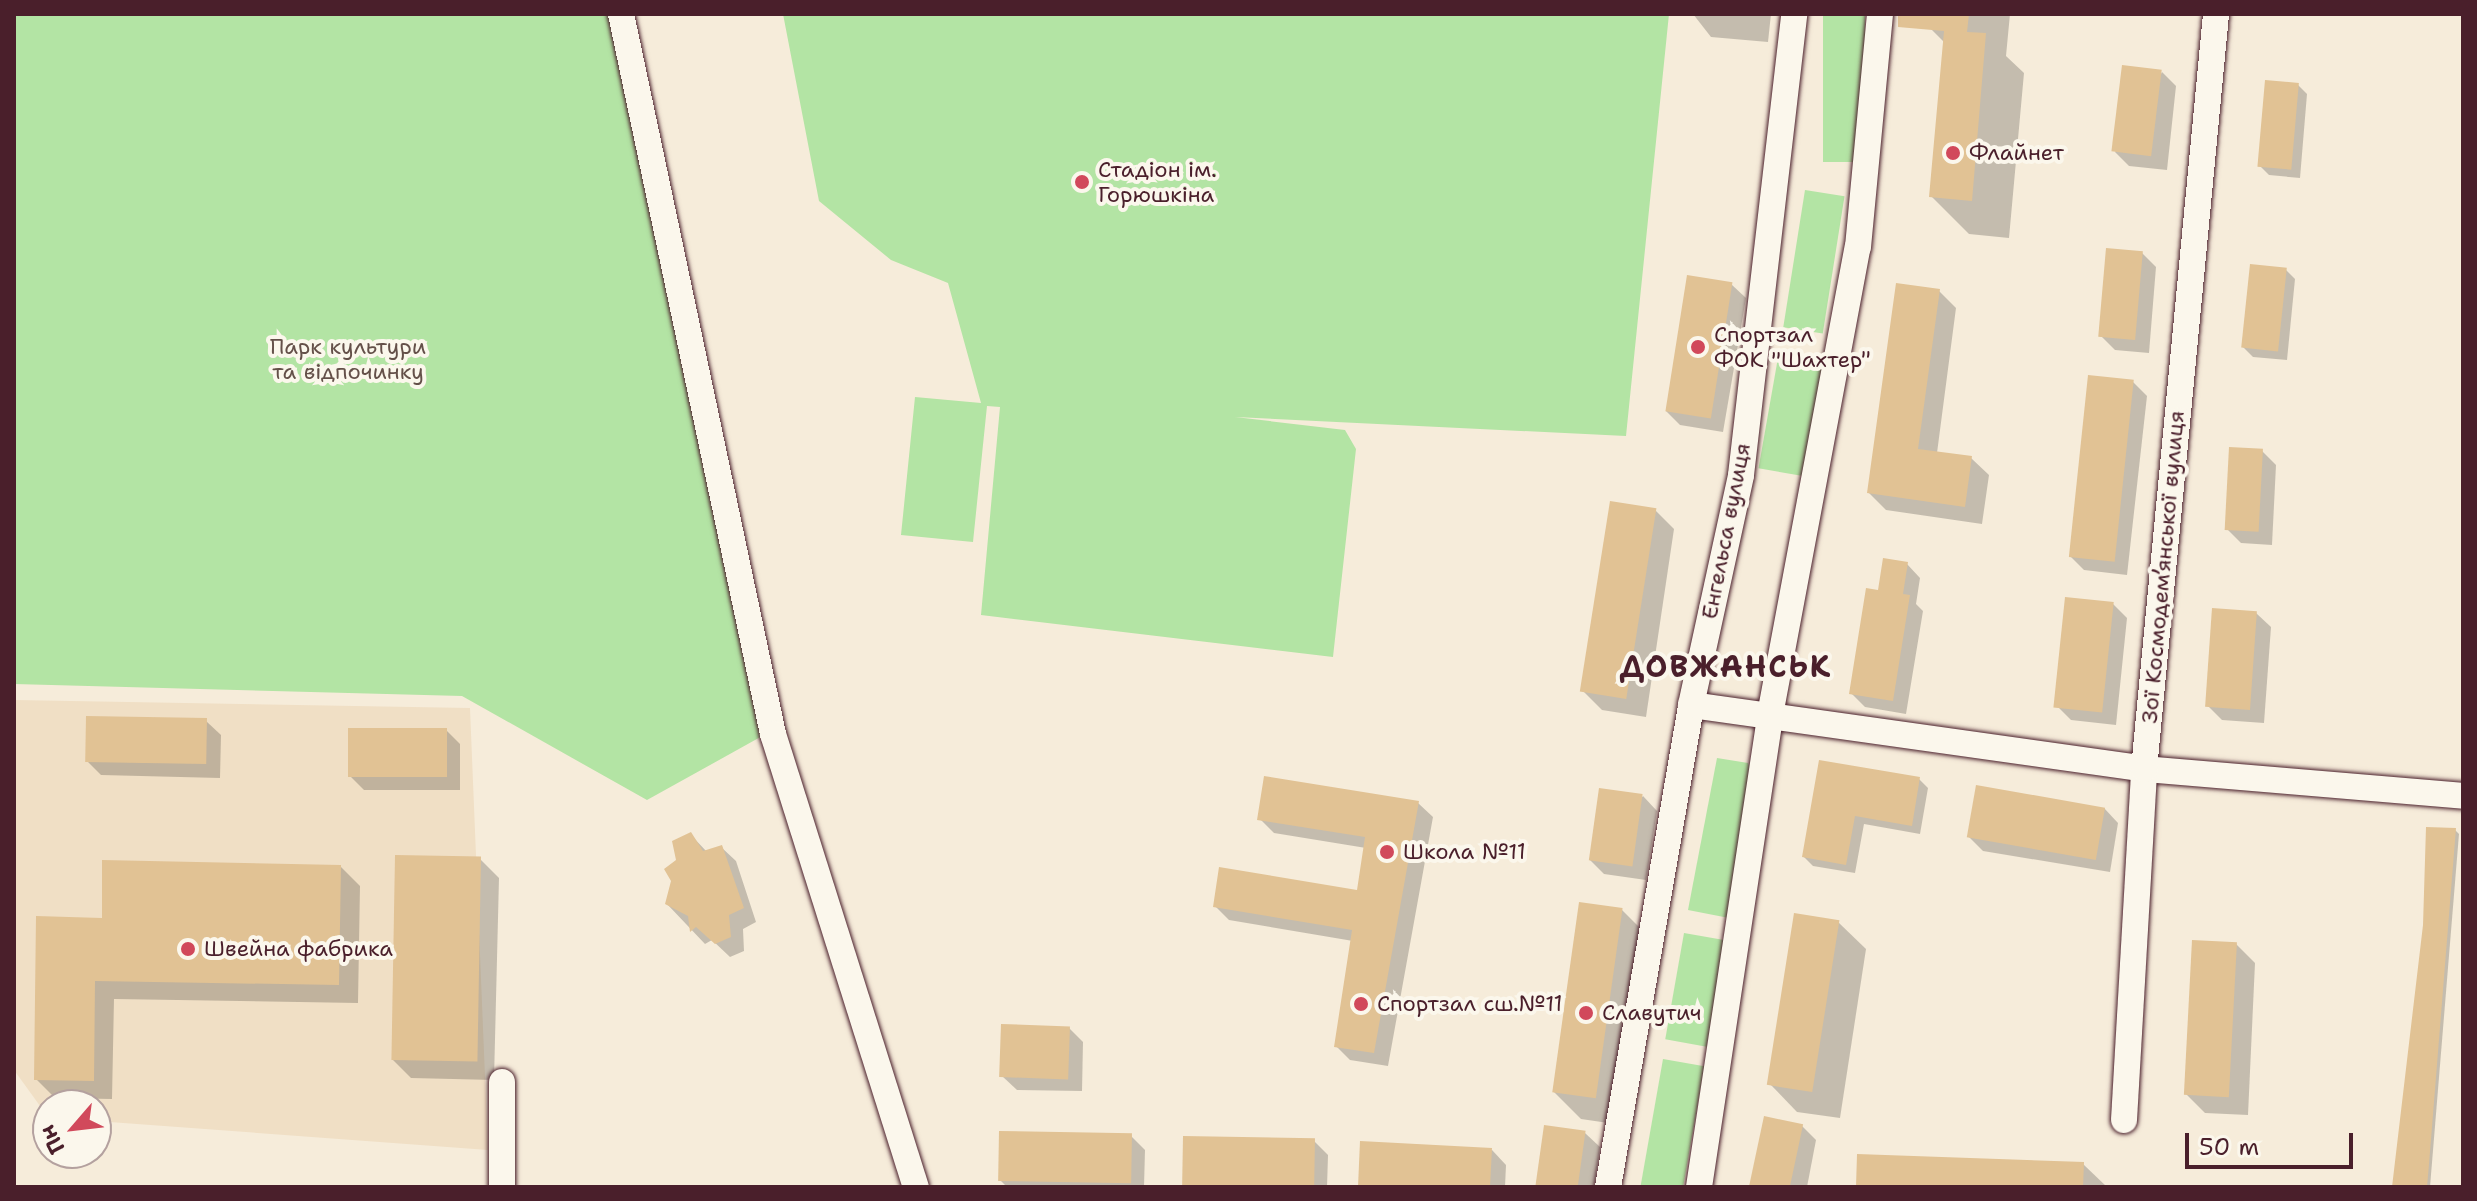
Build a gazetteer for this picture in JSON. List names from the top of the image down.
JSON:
{
  "streets": {
    "street": ["Енгельса вулиця", "Зої Космодем’янської вулиця"]
  },
  "districts": ["ДОВЖАНСЬК"],
  "parks": ["Парк культури та відпочинку"],
  "places": [
    "Флайнет",
    "Стадіон ім. Горюшкіна",
    "Спортзал ФОК \"Шахтер\"",
    "Школа №11",
    "Швейна фабрика",
    "Спортзал сш.№11",
    "Славутич"
  ],
  "scale_bar": "50 m",
  "north": "bottom left"
}
